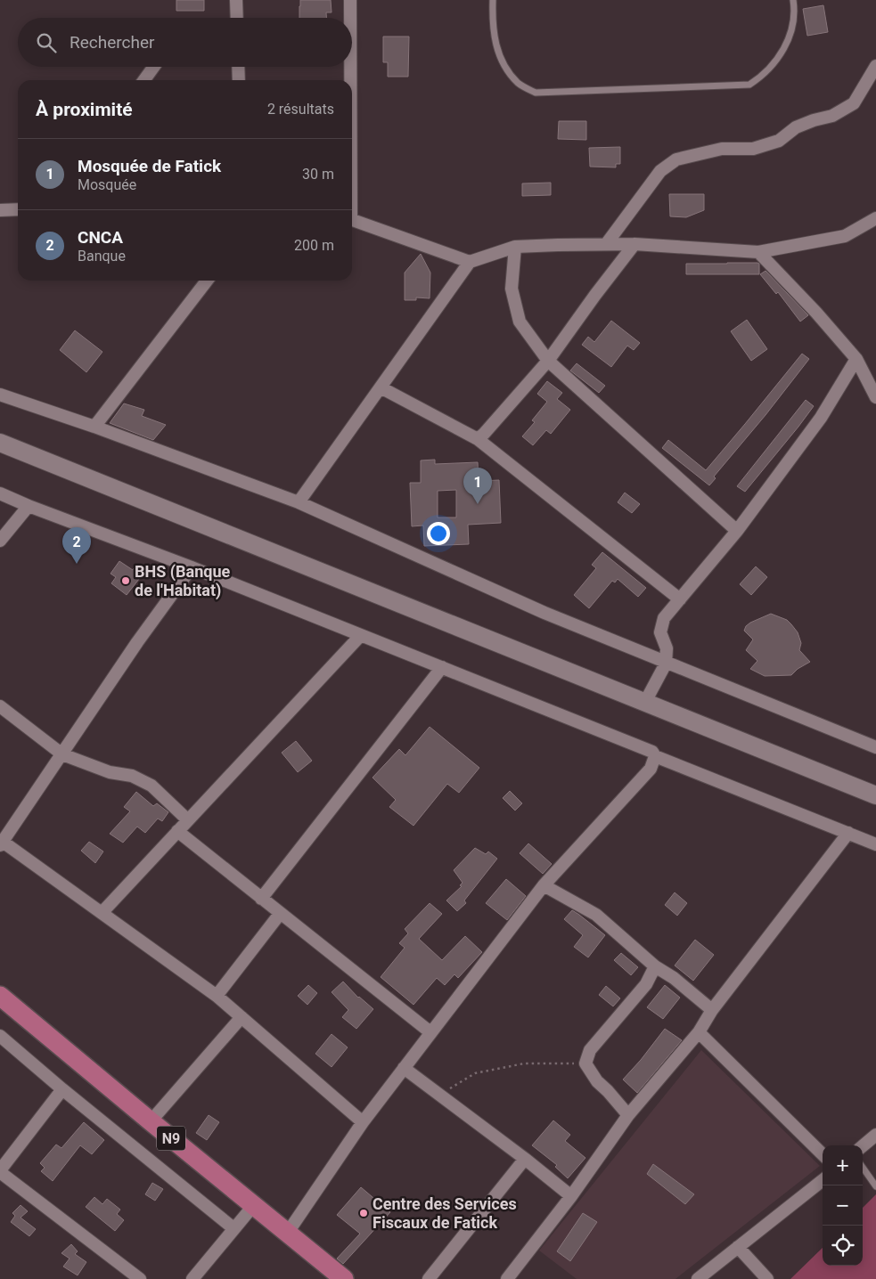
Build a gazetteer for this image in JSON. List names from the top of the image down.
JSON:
{
  "streets": {
    "main road": ["N9"]
  },
  "places": ["BHS (Banque de l'Habitat)", "Centre des Services Fiscaux de Fatick"],
  "page": {
    "search": "Rechercher",
    "heading": ["À proximité", "2 résultats"],
    "list": [
      {
        "mark": "1",
        "name": "Mosquée de Fatick",
        "note": "Mosquée",
        "value": "30 m"
      },
      {
        "mark": "2",
        "name": "CNCA",
        "note": "Banque",
        "value": "200 m"
      }
    ],
    "pins": ["1", "2"],
    "map_buttons": ["+", "−"]
  }
}
